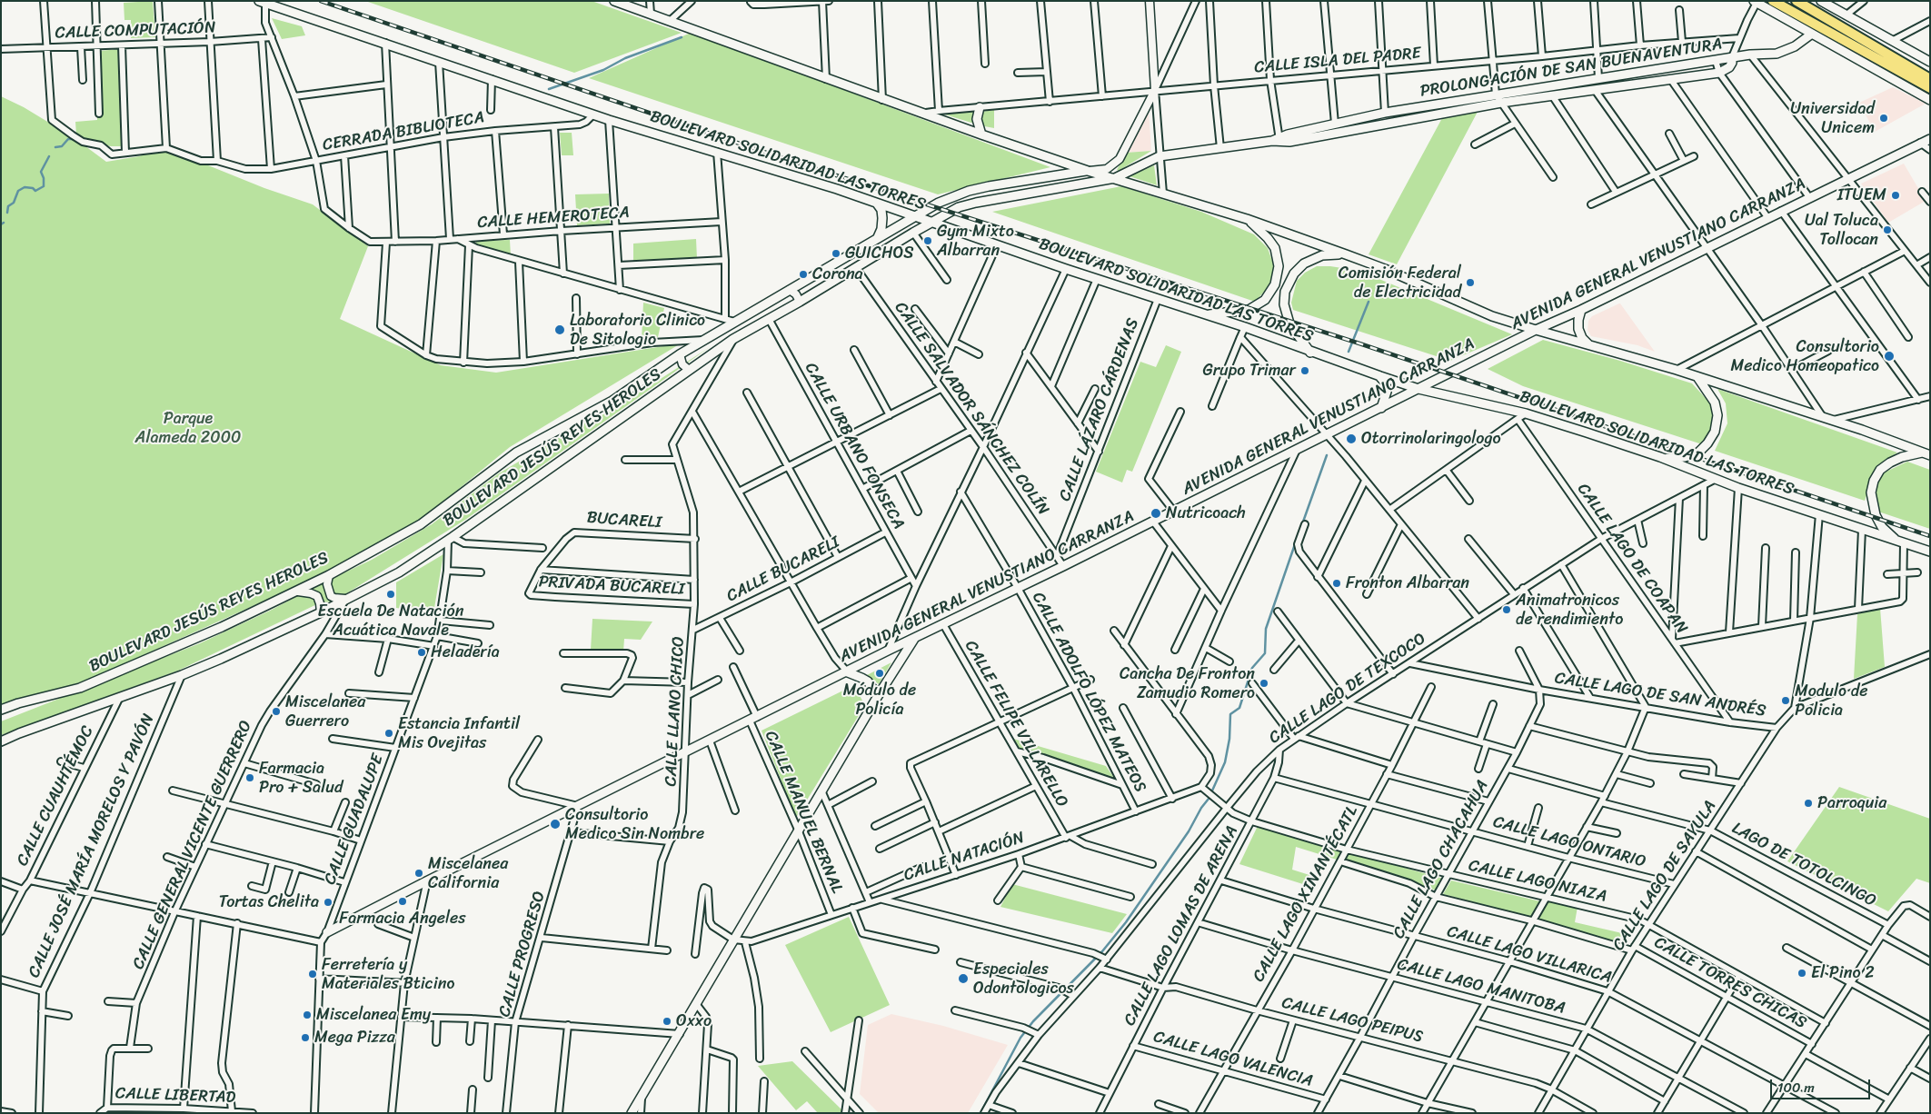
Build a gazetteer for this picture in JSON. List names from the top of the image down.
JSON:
{
  "streets": {
    "main road": [
      "PROLONGACIÓN DE SAN BUENAVENTURA",
      "BOULEVARD SOLIDARIDAD LAS TORRES",
      "AVENIDA GENERAL VENUSTIANO CARRANZA",
      "BOULEVARD JESÚS REYES HEROLES"
    ],
    "street": [
      "CALLE COMPUTACIÓN",
      "CALLE ISLA DEL PADRE",
      "CERRADA BIBLIOTECA",
      "CALLE HEMEROTECA",
      "CALLE SALVADOR SÁNCHEZ COLÍN",
      "CALLE LÁZARO CÁRDENAS",
      "CALLE URBANO FONSECA",
      "BUCARELI",
      "CALLE LAGO DE COAPAN",
      "CALLE BUCARELI",
      "PRIVADA BUCARELI",
      "CALLE LAGO DE TEXCOCO",
      "CALLE ADOLFO LÓPEZ MATEOS",
      "CALLE LAGO DE SAN ANDRÉS",
      "CALLE LLANO CHICO",
      "CALLE FELIPE VILLARELLO",
      "CALLE CUAUHTÉMOC",
      "CALLE MANUEL BERNAL",
      "CALLE GUADALUPE",
      "CALLE LAGO ONTARIO",
      "CALLE GENERAL VICENTE GUERRERO",
      "CALLE JOSÉ MARÍA MORELOS Y PAVÓN",
      "CALLE NATACIÓN",
      "CALLE LAGO CHACAHUA",
      "LAGO DE TOTOLCINGO",
      "CALLE LAGO DE SAYULA",
      "CALLE LAGO NIAZA",
      "CALLE LAGO XINANTÉCATL",
      "CALLE LAGO LOMAS DE ARENA",
      "CALLE PROGRESO",
      "CALLE LAGO VILLARICA",
      "CALLE TORRES CHICAS",
      "CALLE LAGO MANITOBA",
      "CALLE LAGO PEIPUS",
      "CALLE LAGO VALENCIA",
      "CALLE LIBERTAD"
    ]
  },
  "crossings": [
    ["CALLE COMPUTACIÓN", "CALLE HEMEROTECA"],
    ["PROLONGACIÓN DE SAN BUENAVENTURA", "BOULEVARD JESÚS REYES HEROLES"],
    ["CERRADA BIBLIOTECA", "BOULEVARD SOLIDARIDAD LAS TORRES"],
    ["CERRADA BIBLIOTECA", "CALLE HEMEROTECA"],
    ["BOULEVARD SOLIDARIDAD LAS TORRES", "CALLE HEMEROTECA"],
    ["BOULEVARD SOLIDARIDAD LAS TORRES", "AVENIDA GENERAL VENUSTIANO CARRANZA"],
    ["BOULEVARD SOLIDARIDAD LAS TORRES", "CALLE LÁZARO CÁRDENAS"],
    ["BOULEVARD SOLIDARIDAD LAS TORRES", "BOULEVARD JESÚS REYES HEROLES"],
    ["BOULEVARD SOLIDARIDAD LAS TORRES", "CALLE LAGO DE TEXCOCO"],
    ["AVENIDA GENERAL VENUSTIANO CARRANZA", "CALLE SALVADOR SÁNCHEZ COLÍN"],
    ["AVENIDA GENERAL VENUSTIANO CARRANZA", "CALLE ADOLFO LÓPEZ MATEOS"],
    ["AVENIDA GENERAL VENUSTIANO CARRANZA", "CALLE LLANO CHICO"],
    ["AVENIDA GENERAL VENUSTIANO CARRANZA", "CALLE FELIPE VILLARELLO"],
    ["AVENIDA GENERAL VENUSTIANO CARRANZA", "CALLE MANUEL BERNAL"],
    ["AVENIDA GENERAL VENUSTIANO CARRANZA", "CALLE GUADALUPE"],
    ["AVENIDA GENERAL VENUSTIANO CARRANZA", "CALLE PROGRESO"],
    ["CALLE SALVADOR SÁNCHEZ COLÍN", "CALLE LÁZARO CÁRDENAS"],
    ["CALLE SALVADOR SÁNCHEZ COLÍN", "BOULEVARD JESÚS REYES HEROLES"],
    ["CALLE URBANO FONSECA", "BOULEVARD JESÚS REYES HEROLES"],
    ["CALLE URBANO FONSECA", "CALLE BUCARELI"],
    ["BOULEVARD JESÚS REYES HEROLES", "CALLE CUAUHTÉMOC"],
    ["BOULEVARD JESÚS REYES HEROLES", "CALLE GUADALUPE"],
    ["BOULEVARD JESÚS REYES HEROLES", "CALLE GENERAL VICENTE GUERRERO"],
    ["BOULEVARD JESÚS REYES HEROLES", "CALLE JOSÉ MARÍA MORELOS Y PAVÓN"],
    ["BUCARELI", "PRIVADA BUCARELI"],
    ["BUCARELI", "CALLE LLANO CHICO"],
    ["CALLE LAGO DE COAPAN", "CALLE LAGO DE TEXCOCO"],
    ["CALLE LAGO DE COAPAN", "CALLE LAGO DE SAN ANDRÉS"],
    ["CALLE BUCARELI", "CALLE LLANO CHICO"],
    ["PRIVADA BUCARELI", "CALLE LLANO CHICO"],
    ["CALLE LAGO DE TEXCOCO", "CALLE LAGO DE SAN ANDRÉS"],
    ["CALLE LAGO DE TEXCOCO", "CALLE LAGO NIAZA"],
    ["CALLE LAGO DE TEXCOCO", "CALLE LAGO LOMAS DE ARENA"],
    ["CALLE LAGO DE TEXCOCO", "CALLE LAGO PEIPUS"],
    ["CALLE ADOLFO LÓPEZ MATEOS", "CALLE NATACIÓN"],
    ["CALLE LAGO DE SAN ANDRÉS", "CALLE LAGO CHACAHUA"],
    ["CALLE LAGO DE SAN ANDRÉS", "CALLE LAGO DE SAYULA"],
    ["CALLE FELIPE VILLARELLO", "CALLE NATACIÓN"],
    ["CALLE MANUEL BERNAL", "CALLE NATACIÓN"],
    ["CALLE LAGO ONTARIO", "CALLE LAGO CHACAHUA"],
    ["CALLE LAGO ONTARIO", "CALLE LAGO DE SAYULA"],
    ["CALLE LAGO ONTARIO", "CALLE LAGO XINANTÉCATL"],
    ["CALLE LAGO ONTARIO", "CALLE LAGO LOMAS DE ARENA"],
    ["CALLE NATACIÓN", "CALLE LAGO NIAZA"],
    ["CALLE LAGO CHACAHUA", "CALLE LAGO NIAZA"],
    ["CALLE LAGO CHACAHUA", "CALLE LAGO VILLARICA"],
    ["CALLE LAGO CHACAHUA", "CALLE TORRES CHICAS"],
    ["CALLE LAGO CHACAHUA", "CALLE LAGO MANITOBA"],
    ["CALLE LAGO CHACAHUA", "CALLE LAGO PEIPUS"],
    ["CALLE LAGO CHACAHUA", "CALLE LAGO VALENCIA"],
    ["LAGO DE TOTOLCINGO", "CALLE LAGO DE SAYULA"],
    ["CALLE LAGO DE SAYULA", "CALLE LAGO NIAZA"],
    ["CALLE LAGO DE SAYULA", "CALLE LAGO VILLARICA"],
    ["CALLE LAGO DE SAYULA", "CALLE TORRES CHICAS"],
    ["CALLE LAGO DE SAYULA", "CALLE LAGO MANITOBA"],
    ["CALLE LAGO DE SAYULA", "CALLE LAGO PEIPUS"],
    ["CALLE LAGO NIAZA", "CALLE LAGO XINANTÉCATL"],
    ["CALLE LAGO NIAZA", "CALLE LAGO LOMAS DE ARENA"],
    ["CALLE LAGO XINANTÉCATL", "CALLE LAGO VILLARICA"],
    ["CALLE LAGO XINANTÉCATL", "CALLE TORRES CHICAS"],
    ["CALLE LAGO XINANTÉCATL", "CALLE LAGO MANITOBA"],
    ["CALLE LAGO XINANTÉCATL", "CALLE LAGO PEIPUS"],
    ["CALLE LAGO XINANTÉCATL", "CALLE LAGO VALENCIA"],
    ["CALLE LAGO LOMAS DE ARENA", "CALLE LAGO VILLARICA"],
    ["CALLE LAGO LOMAS DE ARENA", "CALLE LAGO MANITOBA"],
    ["CALLE LAGO LOMAS DE ARENA", "CALLE LAGO PEIPUS"],
    ["CALLE LAGO LOMAS DE ARENA", "CALLE LAGO VALENCIA"]
  ],
  "parks": ["Parque Alameda 2000"],
  "places": [
    "Universidad Unicem",
    "ITUEM",
    "Ual Toluca Tollocan",
    "Gym Mixto Albarran",
    "GUICHOS",
    "Corona",
    "Comisión Federal de Electricidad",
    "Laboratorio Clinico De Sitologio",
    "Consultorio Medico Homeopatico",
    "Grupo Trimar",
    "Otorrinolaringologo",
    "Nutricoach",
    "Fronton Albarran",
    "Escuela De Natación Acuática Navale",
    "Animatronicos de rendimiento",
    "Heladería",
    "Módulo de Policía",
    "Cancha De Fronton Zamudio Romero",
    "Modulo de Policia",
    "Miscelanea Guerrero",
    "Estancia Infantil Mis Ovejitas",
    "Farmacia Pro + Salud",
    "Parroquia",
    "Consultorio Medico Sin Nombre",
    "Miscelanea California",
    "Farmacia Angeles",
    "Tortas Chelita",
    "El Pino 2",
    "Ferretería y Materiales Bticino",
    "Especiales Odontologicos",
    "Miscelanea Emy",
    "Oxxo",
    "Mega Pizza"
  ],
  "scale_bar": "100 m"
}
